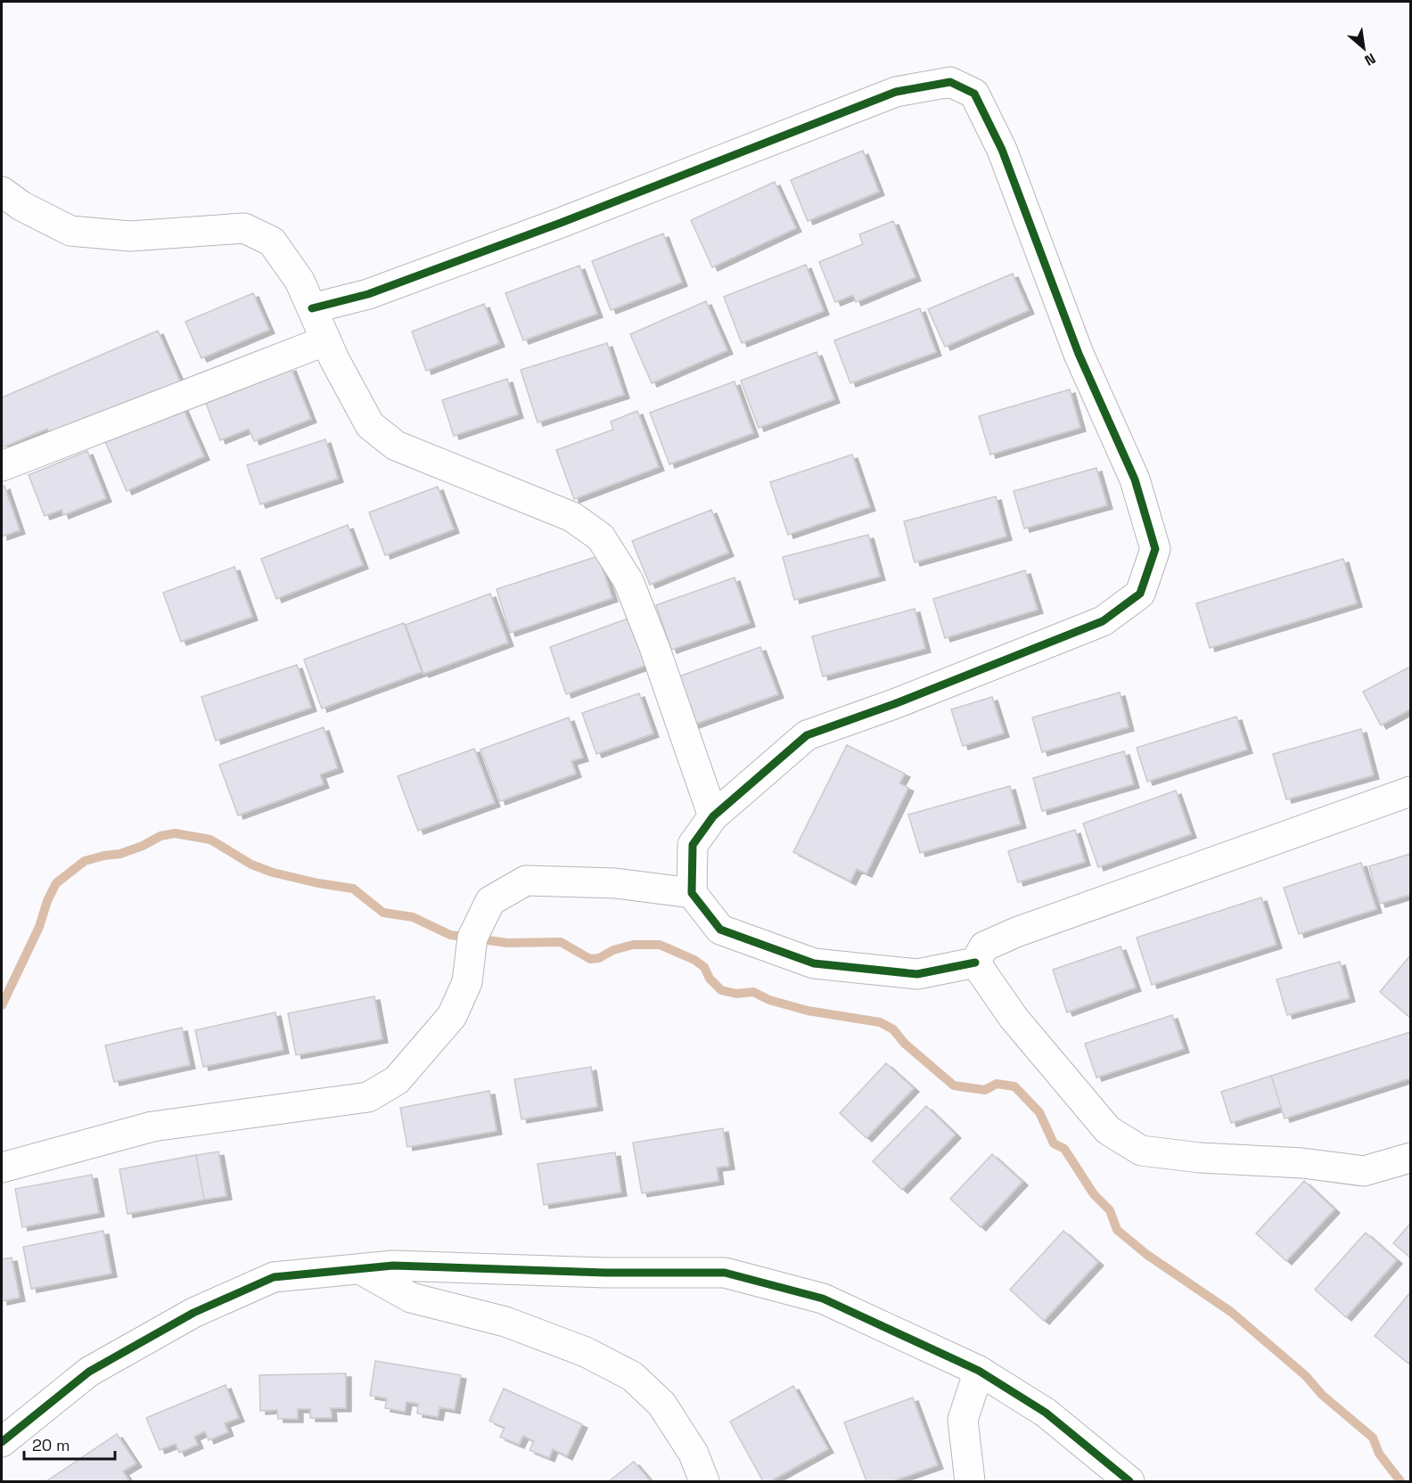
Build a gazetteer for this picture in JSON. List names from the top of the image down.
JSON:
{
  "scale_bar": "20 m",
  "north": "bottom right"
}
